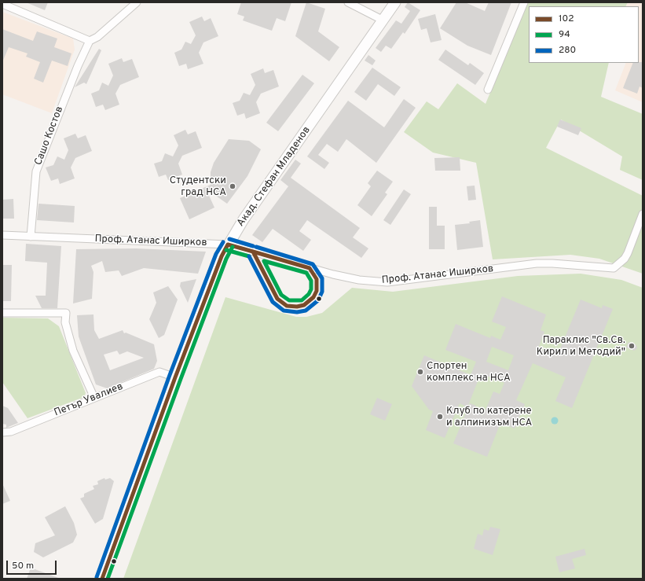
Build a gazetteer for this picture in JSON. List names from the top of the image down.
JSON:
{
  "streets": {
    "street": [
      "Сашо Костов",
      "Акад. Стефан Младенов",
      "Проф. Атанас Иширков",
      "Петър Увалиев"
    ]
  },
  "crossings": [
    ["Сашо Костов", "Проф. Атанас Иширков"],
    ["Акад. Стефан Младенов", "Проф. Атанас Иширков"],
    ["Акад. Стефан Младенов", "Петър Увалиев"]
  ],
  "places": [
    "Студентски град НСА",
    "Параклис \"Св.Св. Кирил и Методий\"",
    "Спортен комплекс на НСА",
    "Клуб по катерене и алпинизъм НСА"
  ],
  "lines": ["transit line 280", "transit line 102", "transit line 94"],
  "legend": ["102", "94", "280"],
  "scale_bar": "50 m"
}
